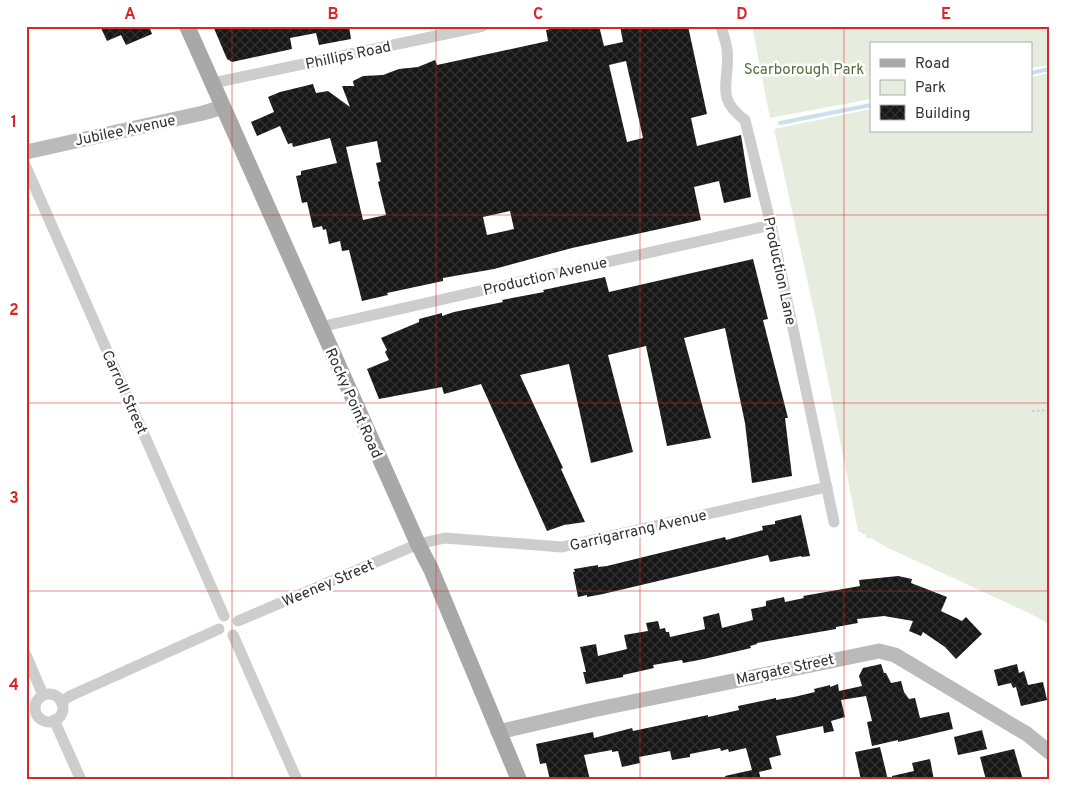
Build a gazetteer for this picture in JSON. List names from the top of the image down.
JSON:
{
  "streets": {
    "main road": ["Rocky Point Road"],
    "street": [
      "Phillips Road",
      "Jubilee Avenue",
      "Production Lane",
      "Production Avenue",
      "Carroll Street",
      "Garrigarrang Avenue",
      "Weeney Street",
      "Margate Street"
    ]
  },
  "crossings": [
    ["Phillips Road", "Rocky Point Road"],
    ["Jubilee Avenue", "Rocky Point Road"],
    ["Production Lane", "Production Avenue"],
    ["Production Lane", "Garrigarrang Avenue"],
    ["Production Avenue", "Rocky Point Road"],
    ["Carroll Street", "Weeney Street"],
    ["Rocky Point Road", "Garrigarrang Avenue"],
    ["Rocky Point Road", "Weeney Street"],
    ["Rocky Point Road", "Margate Street"],
    ["Garrigarrang Avenue", "Weeney Street"]
  ],
  "parks": ["Scarborough Park"],
  "legend": ["Road", "Park", "Building"],
  "grid": {
    "columns": [
      "A",
      "B",
      "C",
      "D",
      "E"
    ],
    "rows": [
      "1",
      "2",
      "3",
      "4"
    ]
  }
}
